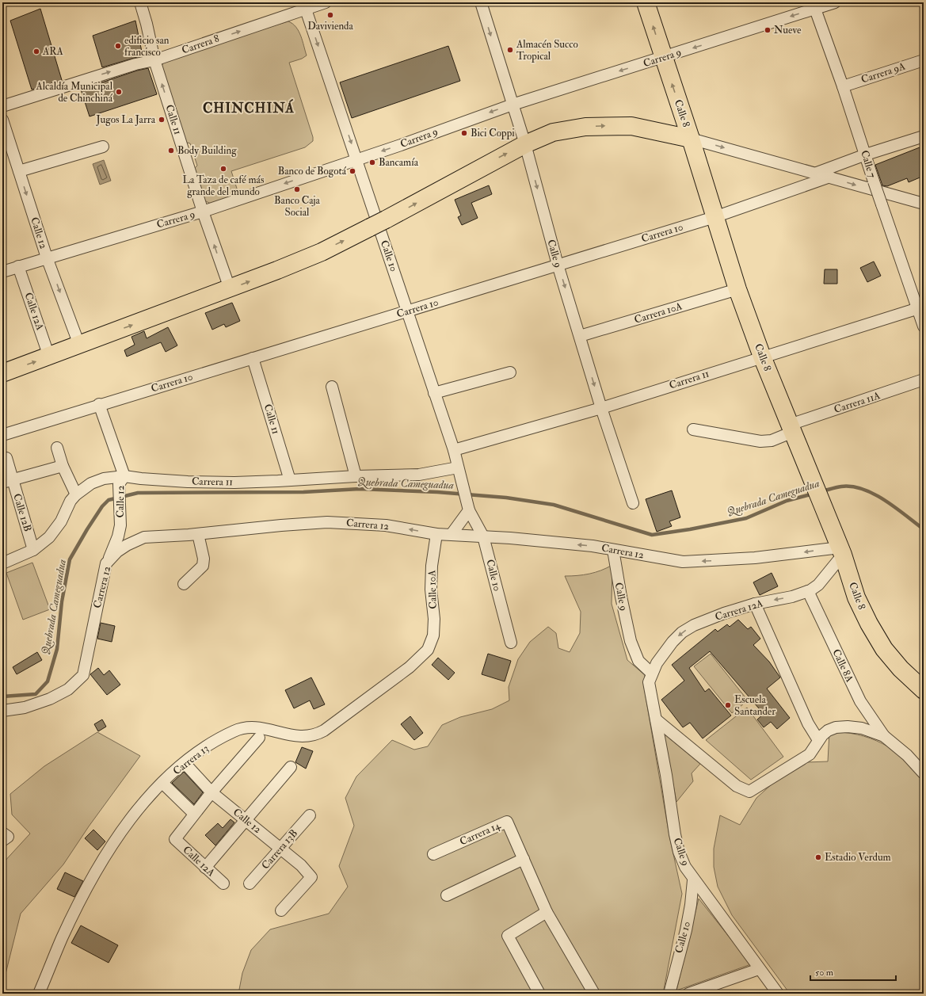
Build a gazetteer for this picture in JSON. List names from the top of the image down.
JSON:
{
  "streets": {
    "main road": ["Calle 8"],
    "street": [
      "Carrera 8",
      "Carrera 9",
      "Carrera 9A",
      "Calle 11",
      "Calle 7",
      "Calle 12",
      "Carrera 10",
      "Calle 9",
      "Calle 10",
      "Calle 12A",
      "Carrera 10A",
      "Carrera 11",
      "Carrera 11A",
      "Calle 12B",
      "Carrera 12",
      "Calle 10A",
      "Carrera 12A",
      "Calle 8A",
      "Carrera 13",
      "Carrera 14",
      "Carrera 13B"
    ]
  },
  "crossings": [
    ["Carrera 8", "Calle 11"],
    ["Carrera 8", "Calle 10"],
    ["Carrera 9", "Calle 8"],
    ["Carrera 9", "Calle 11"],
    ["Carrera 9", "Calle 7"],
    ["Carrera 9", "Calle 12"],
    ["Carrera 9", "Calle 9"],
    ["Carrera 9", "Calle 10"],
    ["Carrera 9", "Calle 12A"],
    ["Carrera 9A", "Calle 7"],
    ["Calle 8", "Carrera 10"],
    ["Calle 8", "Carrera 10A"],
    ["Calle 8", "Carrera 11"],
    ["Calle 8", "Carrera 11A"],
    ["Calle 8", "Carrera 12"],
    ["Calle 8", "Carrera 12A"],
    ["Calle 11", "Carrera 10"],
    ["Calle 11", "Carrera 11"],
    ["Calle 7", "Carrera 11"],
    ["Calle 12", "Carrera 10"],
    ["Calle 12", "Carrera 11"],
    ["Calle 12", "Carrera 12"],
    ["Calle 12", "Carrera 13"],
    ["Calle 12", "Carrera 13B"],
    ["Carrera 10", "Calle 9"],
    ["Carrera 10", "Calle 10"],
    ["Calle 9", "Calle 10"],
    ["Calle 9", "Carrera 10A"],
    ["Calle 9", "Carrera 11"],
    ["Calle 9", "Carrera 12"],
    ["Calle 9", "Carrera 12A"],
    ["Calle 10", "Carrera 11"],
    ["Calle 10", "Carrera 12"],
    ["Carrera 11", "Calle 12B"],
    ["Carrera 12", "Calle 10A"],
    ["Carrera 12", "Carrera 12A"],
    ["Calle 10A", "Carrera 13"],
    ["Carrera 12A", "Calle 8A"]
  ],
  "one_way": [
    "Carrera 8",
    "Carrera 9",
    "Calle 11",
    "Calle 9",
    "Carrera 12",
    "Carrera 12A"
  ],
  "districts": ["CHINCHINÁ"],
  "water": ["Quebrada Cameguadua"],
  "places": [
    "Davivienda",
    "Nueve",
    "edificio san francisco",
    "Almacén Succo Tropical",
    "ARA",
    "Alcaldía Municipal de Chinchiná",
    "Jugos La Jarra",
    "Bici Coppi",
    "Body Building",
    "Bancamía",
    "La Taza de café más grande del mundo",
    "Banco de Bogotá",
    "Banco Caja Social",
    "Escuela Santander",
    "Estadio Verdum"
  ],
  "scale_bar": "50 m"
}
